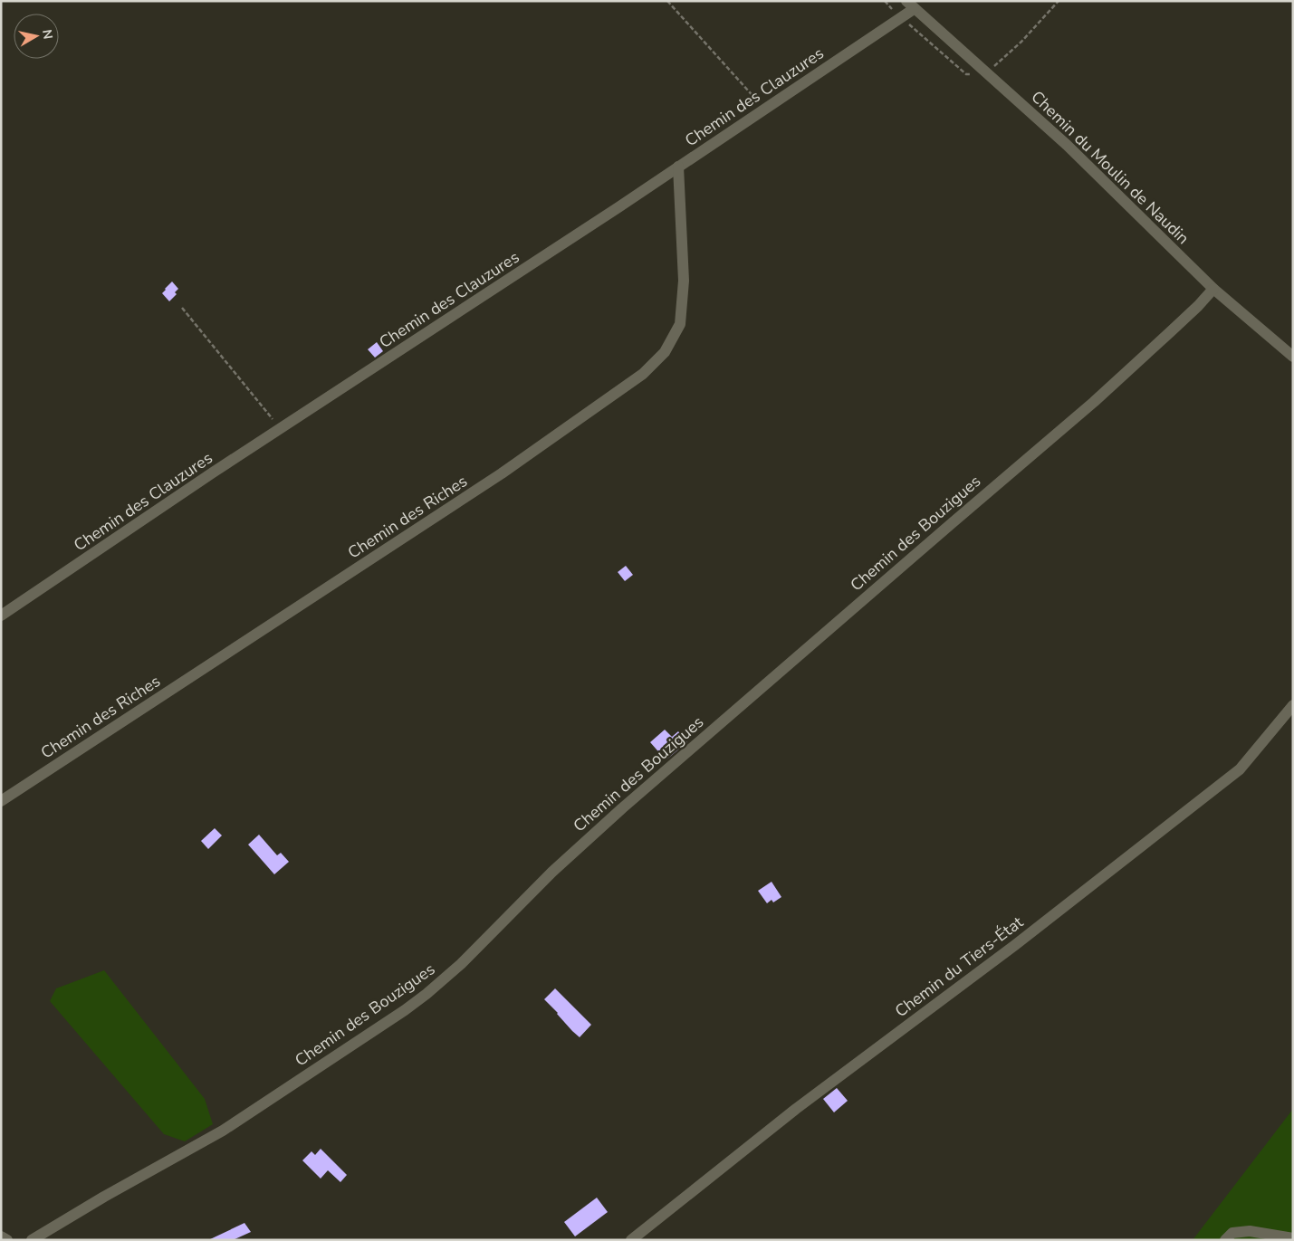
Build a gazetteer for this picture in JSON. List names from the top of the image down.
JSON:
{
  "streets": {
    "street": [
      "Chemin des Clauzures",
      "Chemin du Moulin de Naudin",
      "Chemin des Riches",
      "Chemin des Bouzigues",
      "Chemin du Tiers-État"
    ]
  },
  "crossings": [
    ["Chemin des Clauzures", "Chemin du Moulin de Naudin"],
    ["Chemin des Clauzures", "Chemin des Riches"],
    ["Chemin du Moulin de Naudin", "Chemin des Bouzigues"]
  ],
  "north": "right"
}
